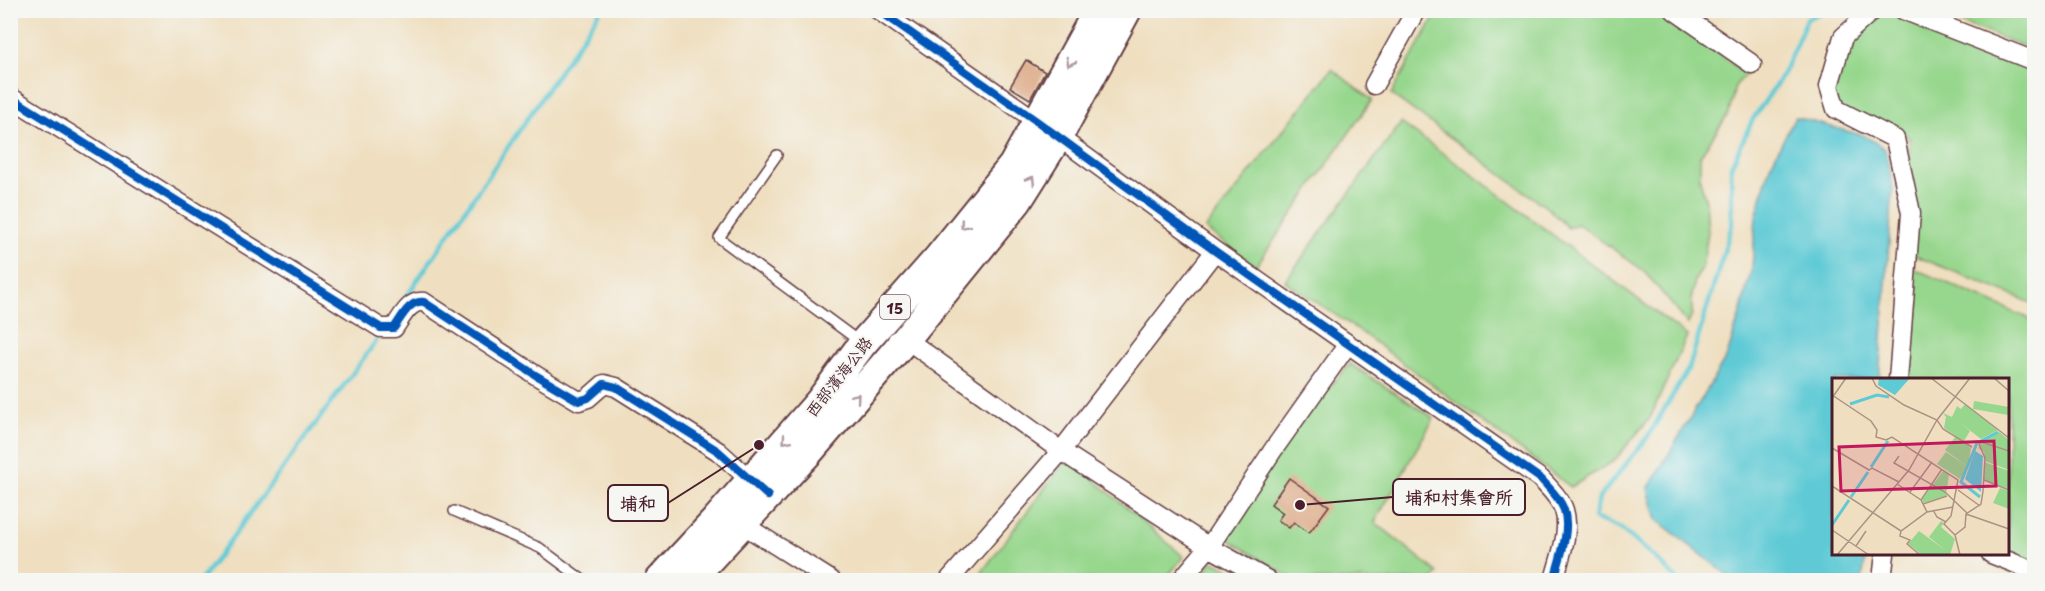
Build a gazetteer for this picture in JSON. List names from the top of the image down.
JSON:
{
  "streets": {
    "main road": ["15", "西部濱海公路"]
  },
  "places": ["埔和", "埔和村集會所"]
}
